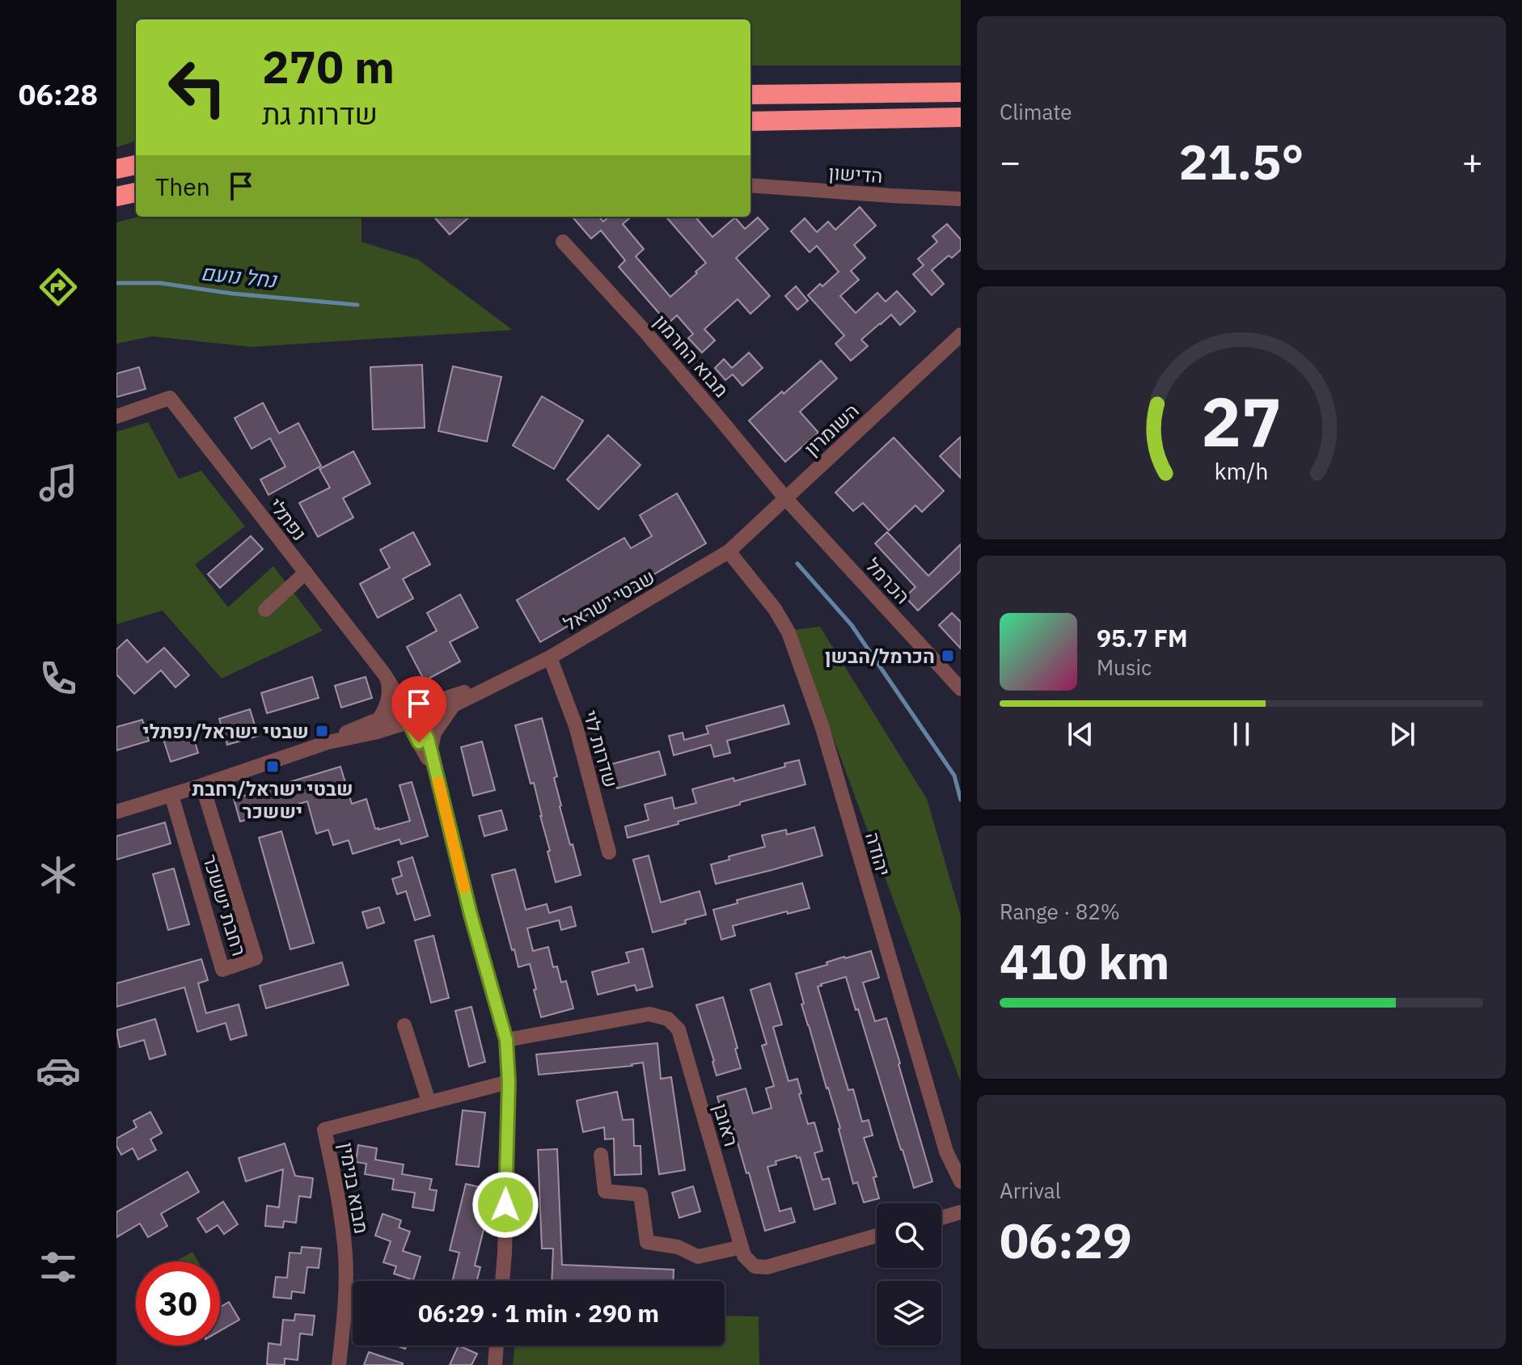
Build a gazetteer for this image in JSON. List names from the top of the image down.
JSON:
{
  "streets": {
    "street": [
      "הדישון",
      "מבוא החרמון",
      "השומרון",
      "נפתלי",
      "הכרמל",
      "שבטי ישראל",
      "שדרות לוי",
      "יהודה",
      "רחבת יששכר",
      "ראובן",
      "מבוא בנימין"
    ]
  },
  "crossings": [
    ["מבוא החרמון", "השומרון"],
    ["מבוא החרמון", "הכרמל"],
    ["השומרון", "הכרמל"],
    ["השומרון", "שבטי ישראל"],
    ["השומרון", "יהודה"],
    ["נפתלי", "שבטי ישראל"],
    ["שבטי ישראל", "שדרות לוי"],
    ["שבטי ישראל", "יהודה"],
    ["שבטי ישראל", "רחבת יששכר"]
  ],
  "water": ["נחל נועם"],
  "places": {
    "transit": ["הכרמל/הבשן", "שבטי ישראל/נפתלי", "שבטי ישראל/רחבת יששכר"]
  },
  "page": {
    "tabs": "06:28",
    "tile": [
      "Climate",
      ["Range · 82%", "410 km"],
      ["Arrival", "06:29"]
    ],
    "turn": ["270 m", "שדרות גת"],
    "heat": ["−", "21.5°", "+"],
    "then": "Then",
    "song": ["95.7 FM", "Music"],
    "limit": "30",
    "trip": "06:29 · 1 min · 290 m",
    "gauge": ["27", "km/h"]
  }
}
